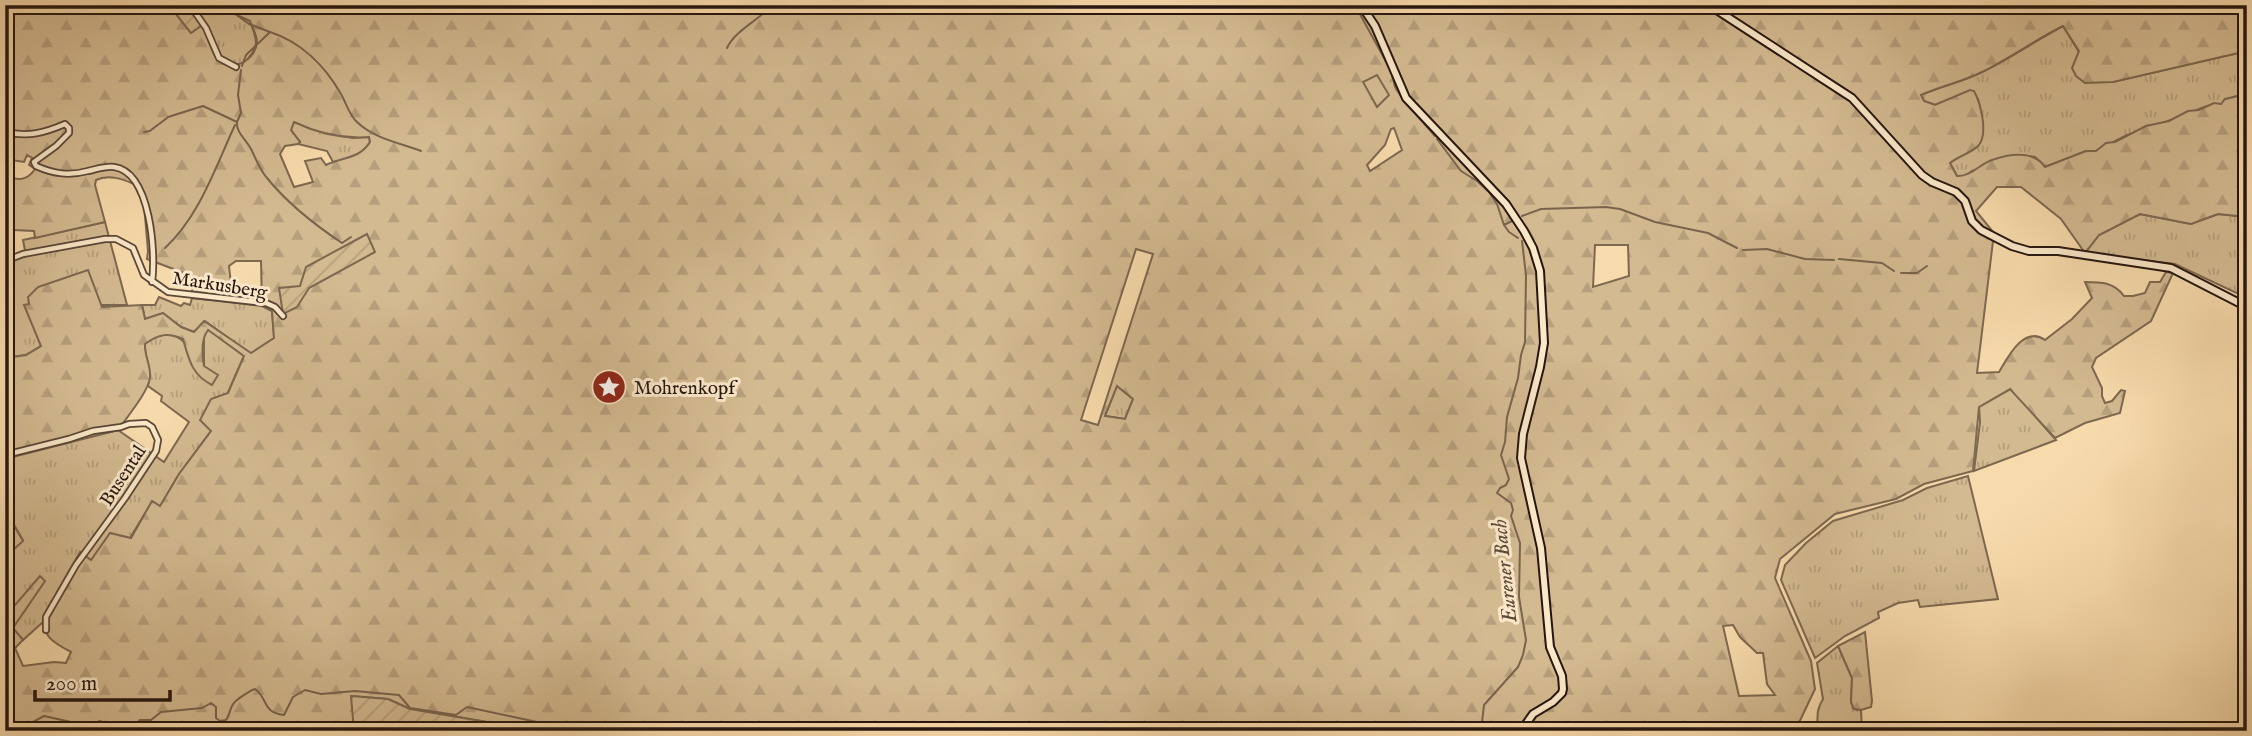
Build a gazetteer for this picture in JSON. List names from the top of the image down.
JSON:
{
  "streets": {
    "street": ["Markusberg", "Busental"]
  },
  "water": ["Eurener Bach"],
  "places": {
    "place": ["Mohrenkopf"]
  },
  "scale_bar": "200 m"
}
